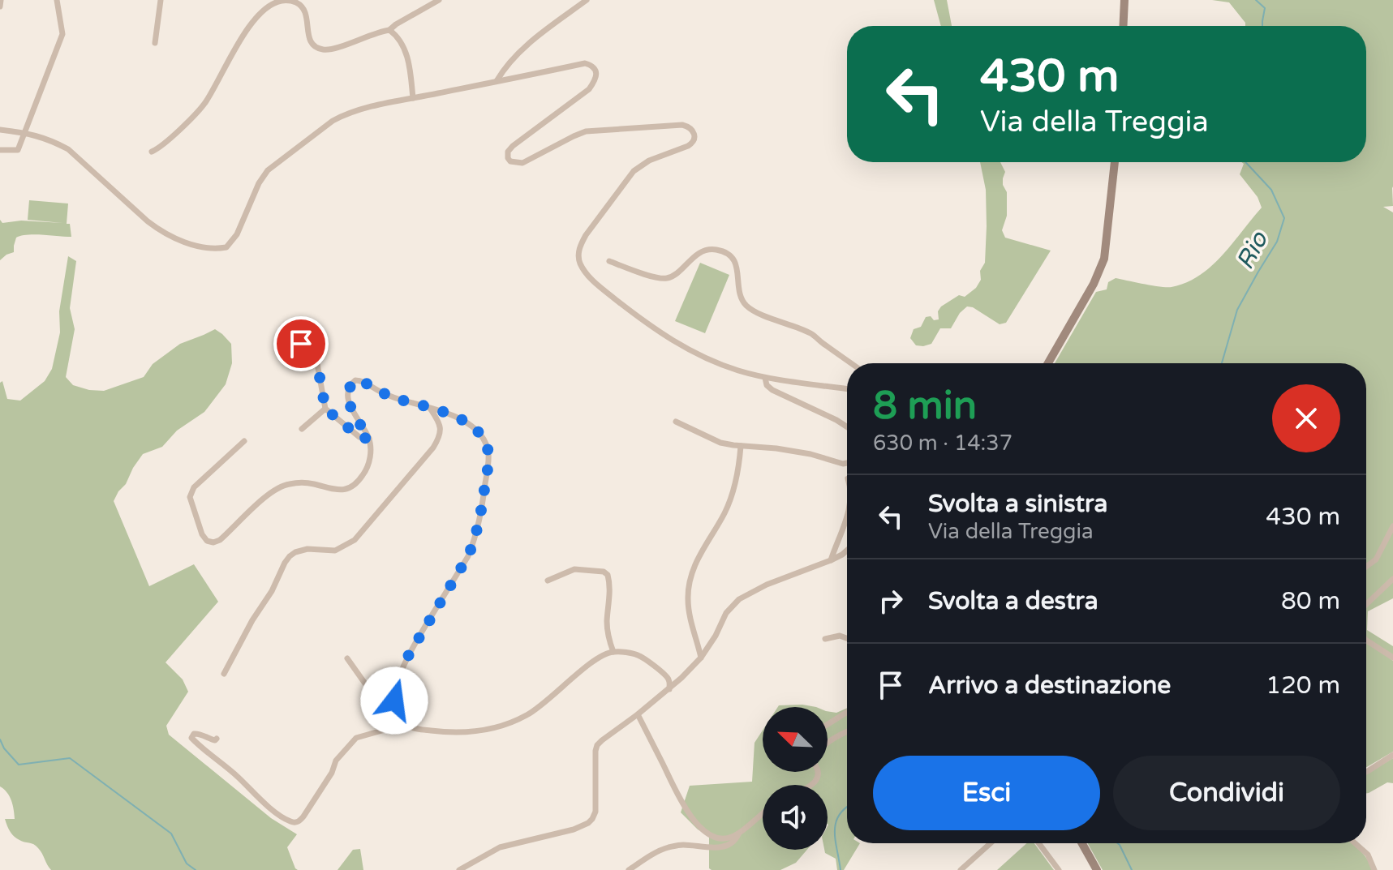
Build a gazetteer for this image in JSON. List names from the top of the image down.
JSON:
{
  "water": ["Rio"],
  "north": "top left",
  "page": {
    "turn": ["430 m", "Via della Treggia"],
    "heading": ["8 min", "630 m · 14:37"],
    "list": [
      {
        "name": "Svolta a sinistra",
        "note": "Via della Treggia",
        "value": "430 m"
      },
      {
        "name": "Svolta a destra",
        "value": "80 m"
      },
      {
        "name": "Arrivo a destinazione",
        "value": "120 m"
      }
    ],
    "buttons": ["Esci", "Condividi"]
  }
}
